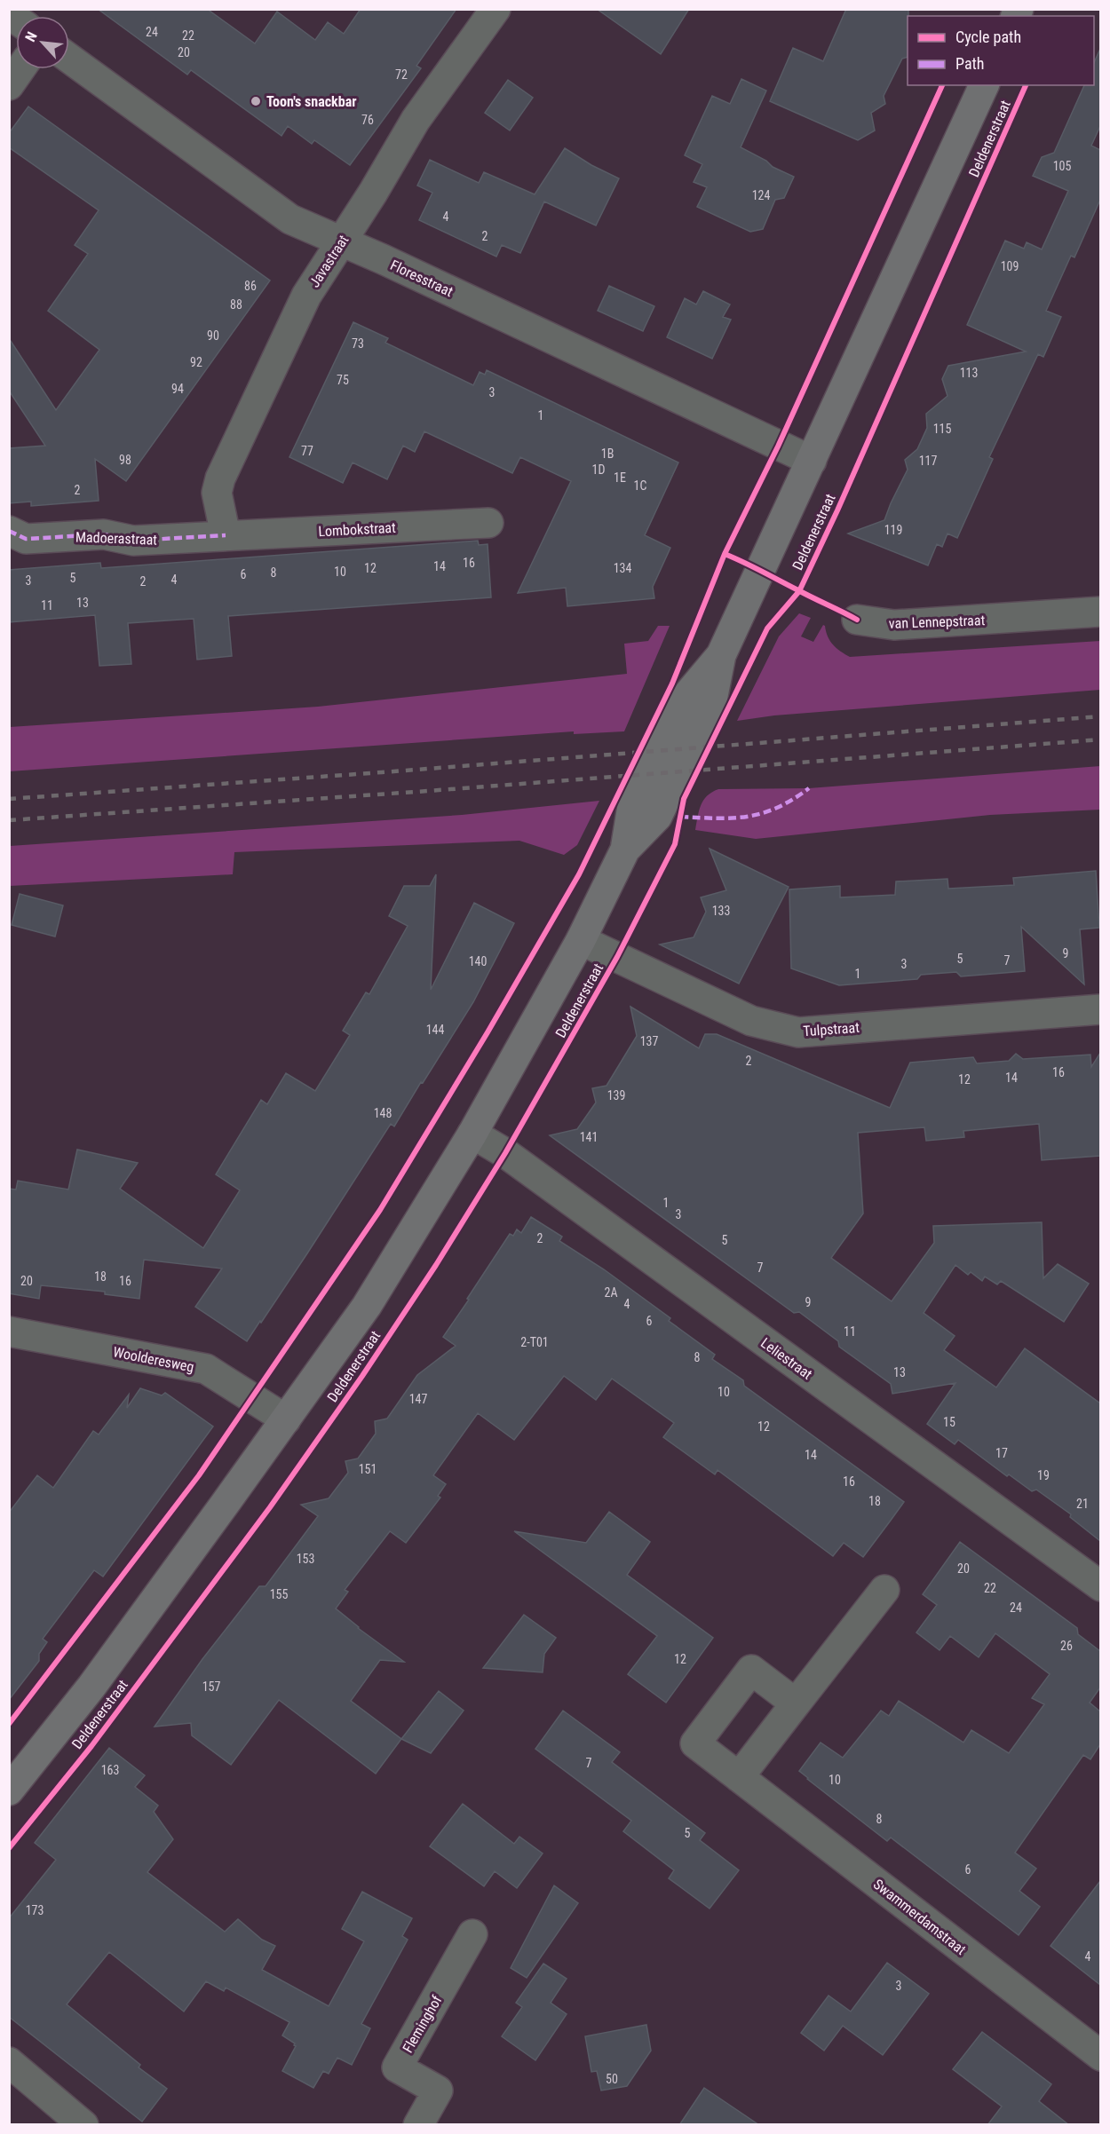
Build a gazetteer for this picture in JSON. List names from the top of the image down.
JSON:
{
  "streets": {
    "main road": ["Deldenerstraat"],
    "street": [
      "Javastraat",
      "Floresstraat",
      "Lombokstraat",
      "Madoerastraat",
      "van Lennepstraat",
      "Tulpstraat",
      "Leliestraat",
      "Woolderesweg",
      "Swammerdamstraat",
      "Fleminghof"
    ]
  },
  "crossings": [
    ["Deldenerstraat", "Floresstraat"],
    ["Deldenerstraat", "Tulpstraat"],
    ["Deldenerstraat", "Leliestraat"],
    ["Deldenerstraat", "Woolderesweg"],
    ["Javastraat", "Floresstraat"],
    ["Javastraat", "Lombokstraat"],
    ["Javastraat", "Madoerastraat"],
    ["Lombokstraat", "Madoerastraat"]
  ],
  "places": ["Toon's snackbar"],
  "house_numbers": [
    "24",
    "22",
    "20",
    "72",
    "76",
    "105",
    "124",
    "4",
    "2",
    "109",
    "86",
    "88",
    "90",
    "73",
    "92",
    "113",
    "75",
    "94",
    "3",
    "1",
    "115",
    "77",
    "1B",
    "98",
    "117",
    "1D",
    "1E",
    "1C",
    "2",
    "119",
    "16",
    "14",
    "12",
    "134",
    "10",
    "8",
    "6",
    "5",
    "4",
    "3",
    "2",
    "13",
    "11",
    "133",
    "9",
    "5",
    "7",
    "140",
    "3",
    "1",
    "144",
    "137",
    "2",
    "16",
    "14",
    "12",
    "139",
    "148",
    "141",
    "1",
    "3",
    "2",
    "5",
    "7",
    "18",
    "20",
    "16",
    "2A",
    "9",
    "4",
    "6",
    "11",
    "2-T01",
    "8",
    "13",
    "10",
    "147",
    "15",
    "12",
    "17",
    "14",
    "151",
    "19",
    "16",
    "18",
    "21",
    "153",
    "20",
    "22",
    "155",
    "24",
    "26",
    "12",
    "157",
    "7",
    "163",
    "10",
    "8",
    "5",
    "6",
    "173",
    "4",
    "3",
    "50"
  ],
  "legend": ["Cycle path", "Path"],
  "north": "top left"
}
